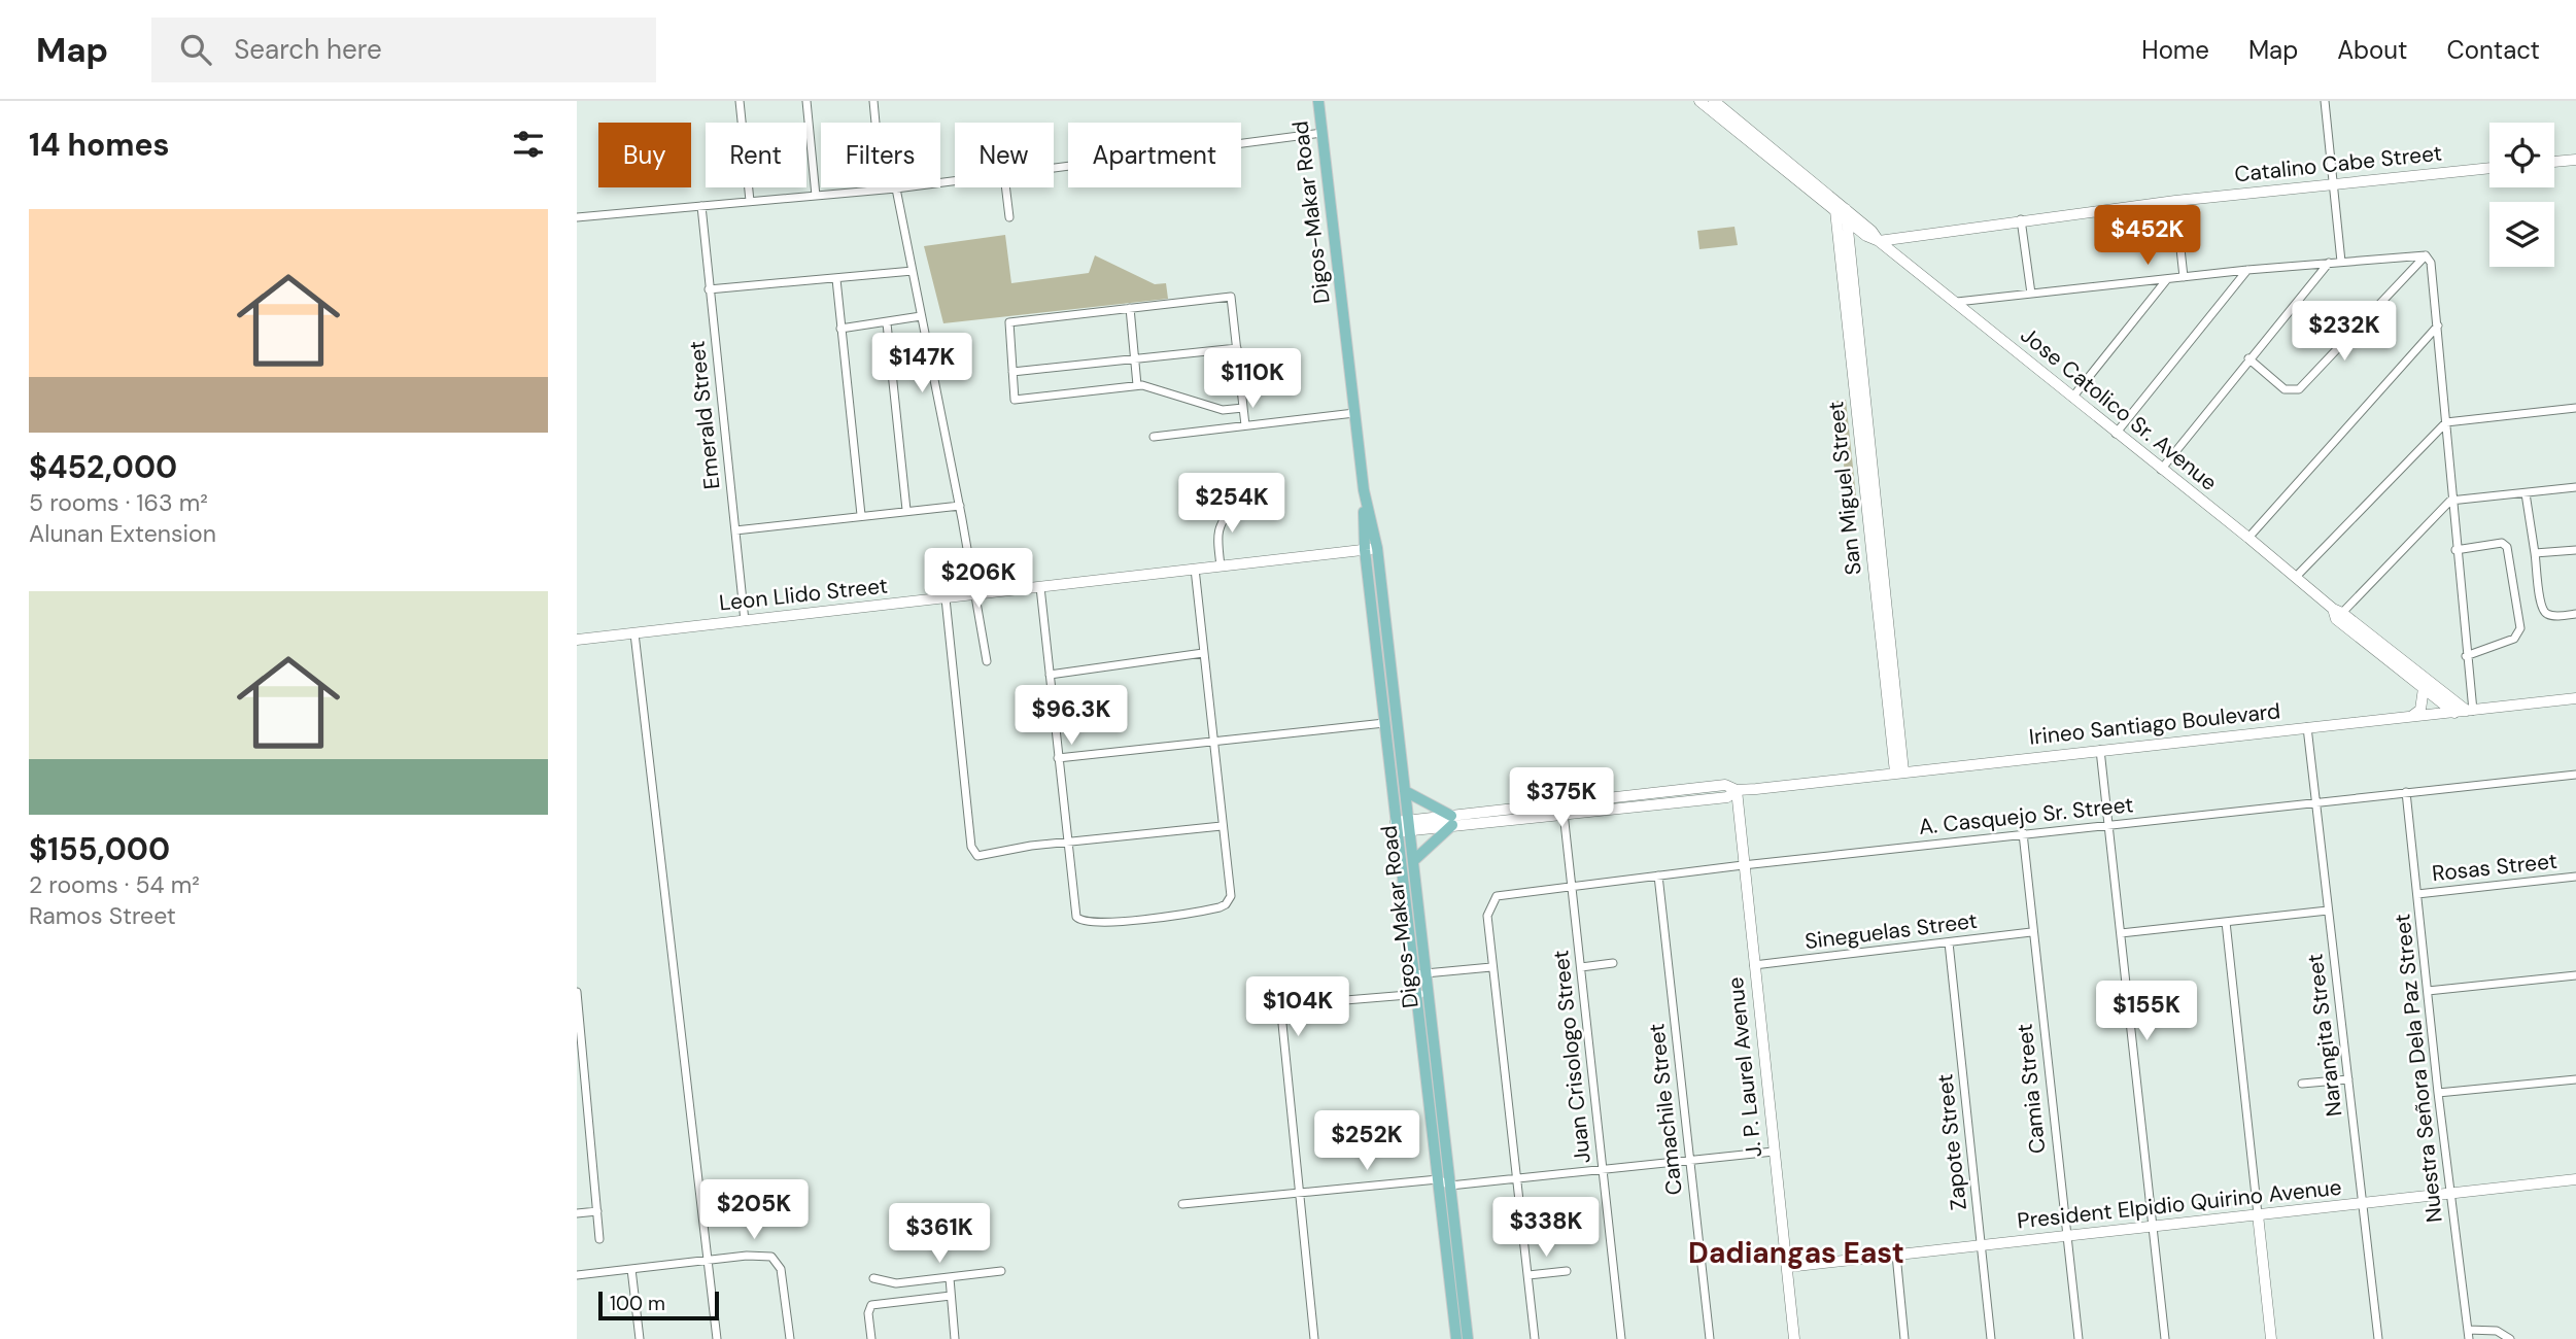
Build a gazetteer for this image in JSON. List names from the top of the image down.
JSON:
{
  "streets": {
    "main road": [
      "Catalino Cabe Street",
      "Digos-Makar Road",
      "Jose Catolico Sr. Avenue",
      "San Miguel Street",
      "Leon Llido Street",
      "Irineo Santiago Boulevard",
      "J. P. Laurel Avenue",
      "President Elpidio Quirino Avenue"
    ],
    "street": [
      "Emerald Street",
      "A. Casquejo Sr. Street",
      "Rosas Street",
      "Sineguelas Street",
      "Narangita Street",
      "Juan Crisologo Street",
      "Nuestra Señora Dela Paz Street",
      "Camia Street",
      "Camachile Street",
      "Zapote Street"
    ]
  },
  "crossings": [
    ["Catalino Cabe Street", "Jose Catolico Sr. Avenue"],
    ["Digos-Makar Road", "Leon Llido Street"],
    ["Digos-Makar Road", "Irineo Santiago Boulevard"],
    ["Jose Catolico Sr. Avenue", "San Miguel Street"],
    ["Jose Catolico Sr. Avenue", "Irineo Santiago Boulevard"],
    ["Emerald Street", "Leon Llido Street"],
    ["San Miguel Street", "Irineo Santiago Boulevard"],
    ["Irineo Santiago Boulevard", "Narangita Street"],
    ["Irineo Santiago Boulevard", "Juan Crisologo Street"],
    ["Irineo Santiago Boulevard", "J. P. Laurel Avenue"],
    ["A. Casquejo Sr. Street", "Narangita Street"],
    ["A. Casquejo Sr. Street", "Juan Crisologo Street"],
    ["A. Casquejo Sr. Street", "J. P. Laurel Avenue"],
    ["A. Casquejo Sr. Street", "Nuestra Señora Dela Paz Street"],
    ["A. Casquejo Sr. Street", "Camia Street"],
    ["A. Casquejo Sr. Street", "Camachile Street"],
    ["Rosas Street", "Nuestra Señora Dela Paz Street"],
    ["Sineguelas Street", "J. P. Laurel Avenue"],
    ["Sineguelas Street", "Camia Street"],
    ["Sineguelas Street", "Zapote Street"],
    ["Narangita Street", "President Elpidio Quirino Avenue"],
    ["J. P. Laurel Avenue", "President Elpidio Quirino Avenue"],
    ["Nuestra Señora Dela Paz Street", "President Elpidio Quirino Avenue"],
    ["Camia Street", "President Elpidio Quirino Avenue"],
    ["Zapote Street", "President Elpidio Quirino Avenue"]
  ],
  "districts": ["Dadiangas East"],
  "scale_bar": "100 m",
  "page": {
    "header": "Map",
    "search": "Search here",
    "nav": [
      "Home",
      "Map",
      "About",
      "Contact"
    ],
    "heading": "14 homes",
    "chip": [
      "Buy",
      "Rent",
      "Filters",
      "New",
      "Apartment"
    ],
    "list": [
      {
        "name": "$452,000",
        "note": "5 rooms · 163 m² · Alunan Extension"
      },
      {
        "name": "$155,000",
        "note": "2 rooms · 54 m² · Ramos Street"
      }
    ],
    "price": [
      "$452K",
      "$232K",
      "$147K",
      "$110K",
      "$254K",
      "$206K",
      "$96.3K",
      "$375K",
      "$104K",
      "$155K",
      "$252K",
      "$205K",
      "$338K",
      "$361K"
    ],
    "scale": "100 m"
  }
}
